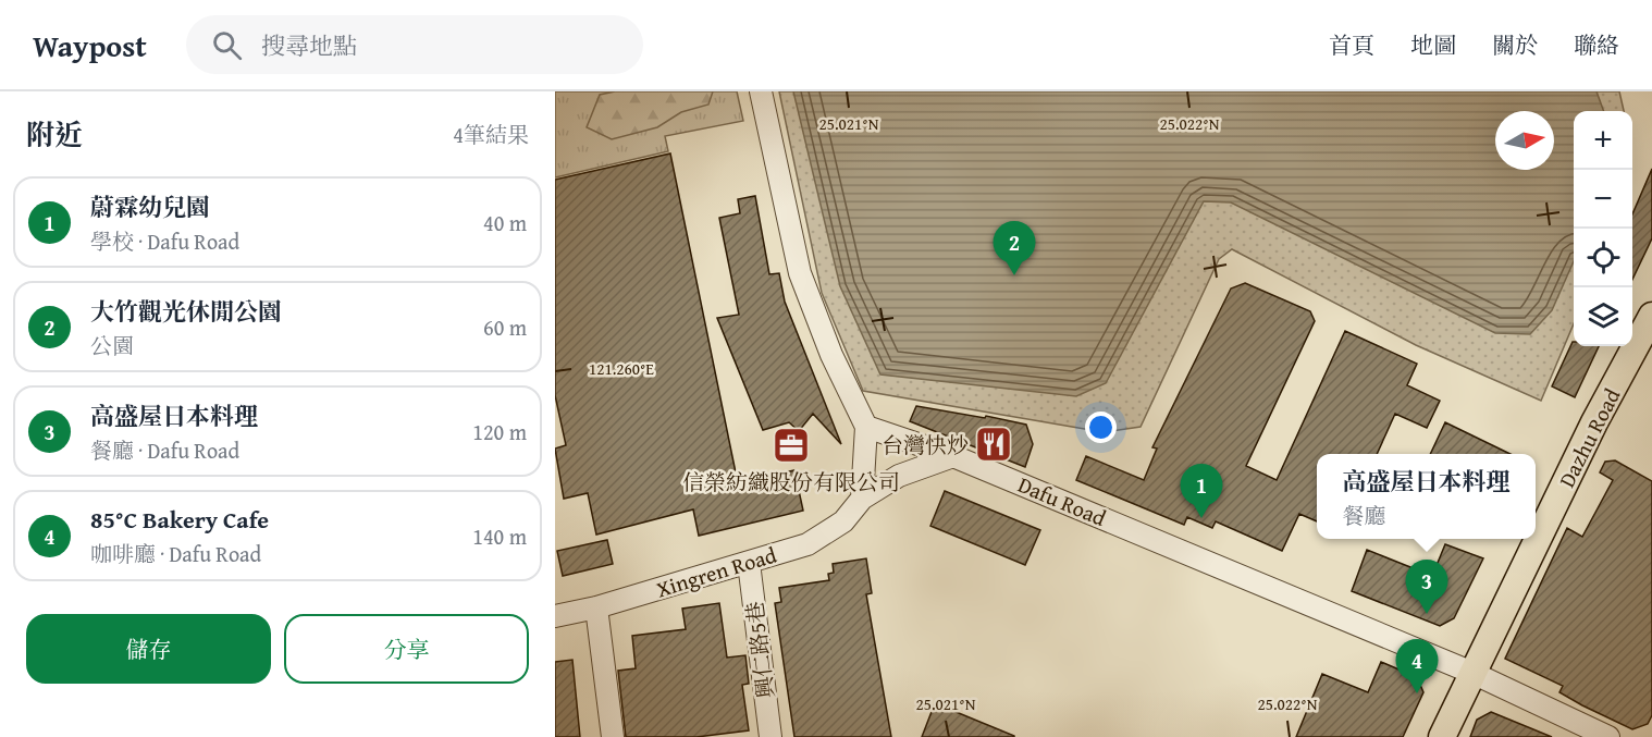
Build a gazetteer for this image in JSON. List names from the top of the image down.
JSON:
{
  "streets": {
    "main road": ["Dazhu Road"],
    "street": ["Dafu Road", "Xingren Road", "興仁路5巷"]
  },
  "crossings": [
    ["Dazhu Road", "Dafu Road"],
    ["Dafu Road", "Xingren Road"],
    ["Xingren Road", "興仁路5巷"]
  ],
  "places": {
    "restaurant": ["台灣快炒"],
    "office": ["信榮紡織股份有限公司"]
  },
  "north": "right",
  "page": {
    "header": "Waypost",
    "search": "搜尋地點",
    "nav": [
      "首頁",
      "地圖",
      "關於",
      "聯絡"
    ],
    "heading": ["附近", "4筆結果"],
    "map_buttons": ["+", "−"],
    "list": [
      {
        "mark": "1",
        "name": "蔚霖幼兒園",
        "note": "學校 · Dafu Road",
        "value": "40 m"
      },
      {
        "mark": "2",
        "name": "大竹觀光休閒公園",
        "note": "公園",
        "value": "60 m"
      },
      {
        "mark": "3",
        "name": "高盛屋日本料理",
        "note": "餐廳 · Dafu Road",
        "value": "120 m"
      },
      {
        "mark": "4",
        "name": "85°C Bakery Cafe",
        "note": "咖啡廳 · Dafu Road",
        "value": "140 m"
      }
    ],
    "pins": [
      "2",
      "1",
      "3",
      "4"
    ],
    "popup": ["高盛屋日本料理", "餐廳"],
    "buttons": ["儲存", "分享"]
  },
  "coordinates": ["25.021°N", "25.022°N", "121.260°E"]
}
